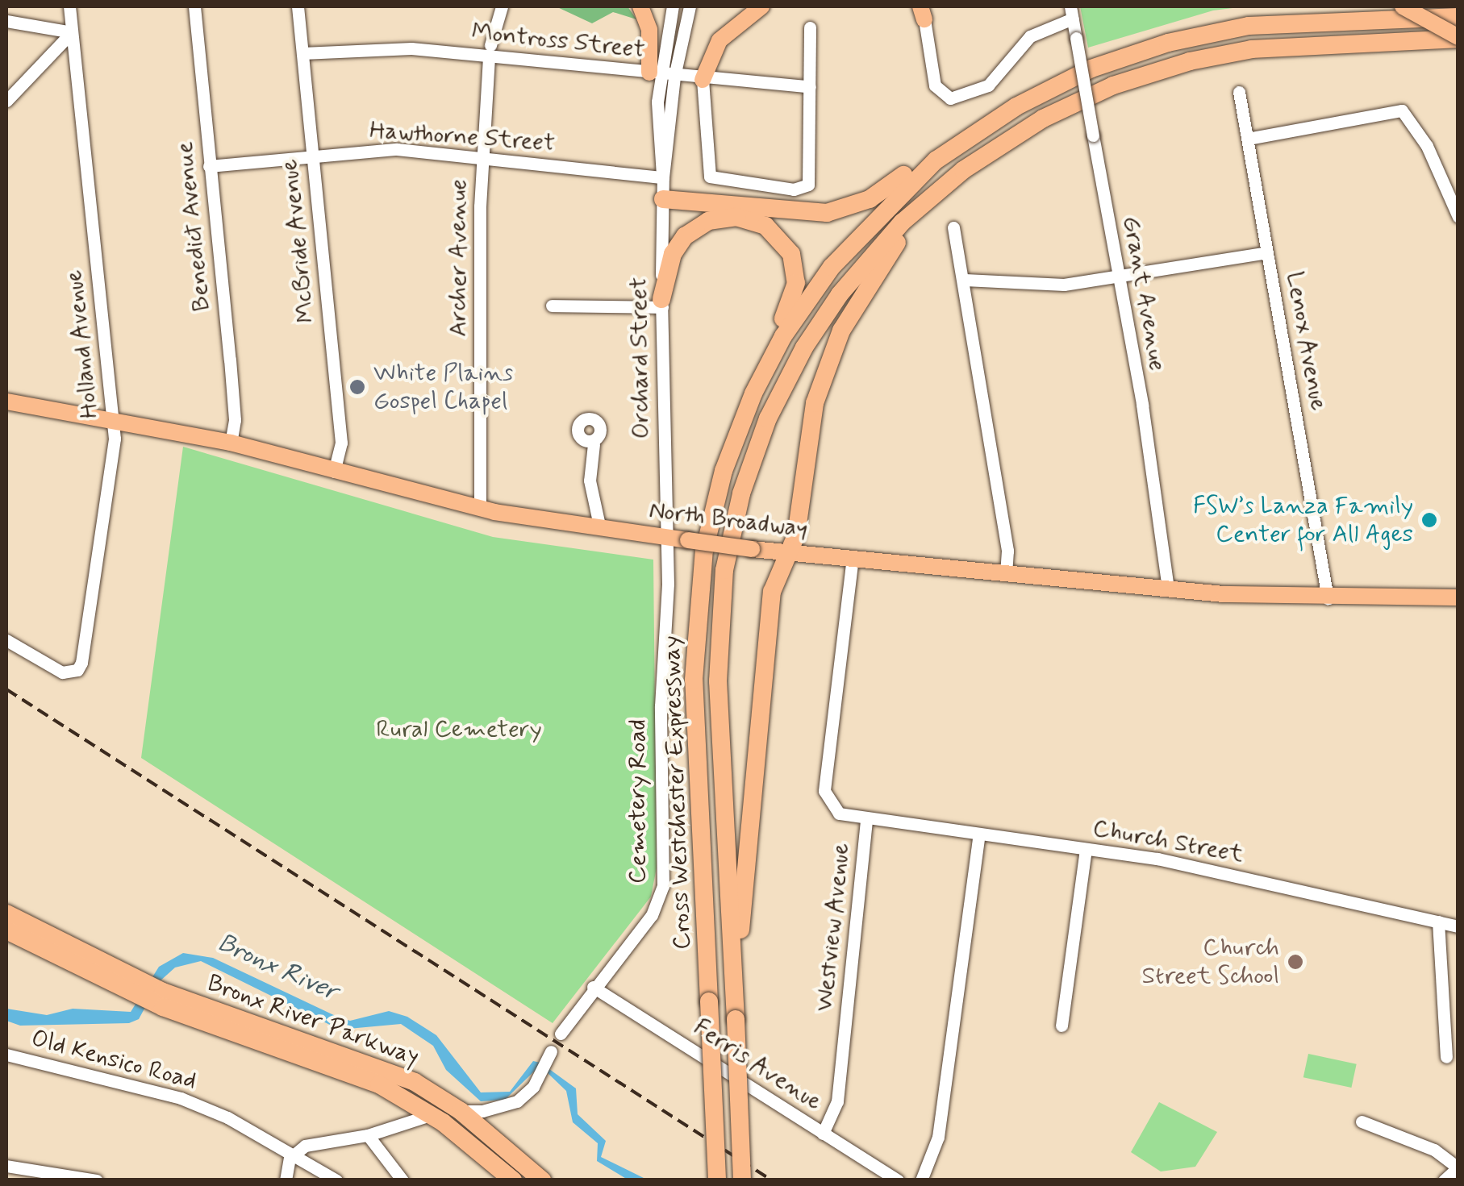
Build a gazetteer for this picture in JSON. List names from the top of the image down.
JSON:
{
  "streets": {
    "highway": ["Cross Westchester Expressway", "Bronx River Parkway"],
    "main road": ["North Broadway"],
    "street": [
      "Montross Street",
      "Hawthorne Street",
      "Benedict Avenue",
      "McBride Avenue",
      "Archer Avenue",
      "Grant Avenue",
      "Lenox Avenue",
      "Holland Avenue",
      "Orchard Street",
      "Cemetery Road",
      "Church Street",
      "Westview Avenue",
      "Old Kensico Road",
      "Ferris Avenue"
    ]
  },
  "crossings": [
    ["Montross Street", "McBride Avenue"],
    ["Montross Street", "Archer Avenue"],
    ["Montross Street", "Orchard Street"],
    ["Hawthorne Street", "Benedict Avenue"],
    ["Hawthorne Street", "McBride Avenue"],
    ["Hawthorne Street", "Archer Avenue"],
    ["Hawthorne Street", "Orchard Street"],
    ["Benedict Avenue", "North Broadway"],
    ["McBride Avenue", "North Broadway"],
    ["Archer Avenue", "North Broadway"],
    ["Grant Avenue", "North Broadway"],
    ["Lenox Avenue", "North Broadway"],
    ["Holland Avenue", "North Broadway"],
    ["Orchard Street", "North Broadway"],
    ["Orchard Street", "Cemetery Road"],
    ["North Broadway", "Cemetery Road"],
    ["North Broadway", "Westview Avenue"],
    ["Cemetery Road", "Ferris Avenue"],
    ["Church Street", "Westview Avenue"],
    ["Westview Avenue", "Ferris Avenue"]
  ],
  "water": ["Bronx River"],
  "parks": ["Rural Cemetery"],
  "places": ["White Plains Gospel Chapel", "FSW’s Lanza Family Center for All Ages", "Church Street School"]
}
